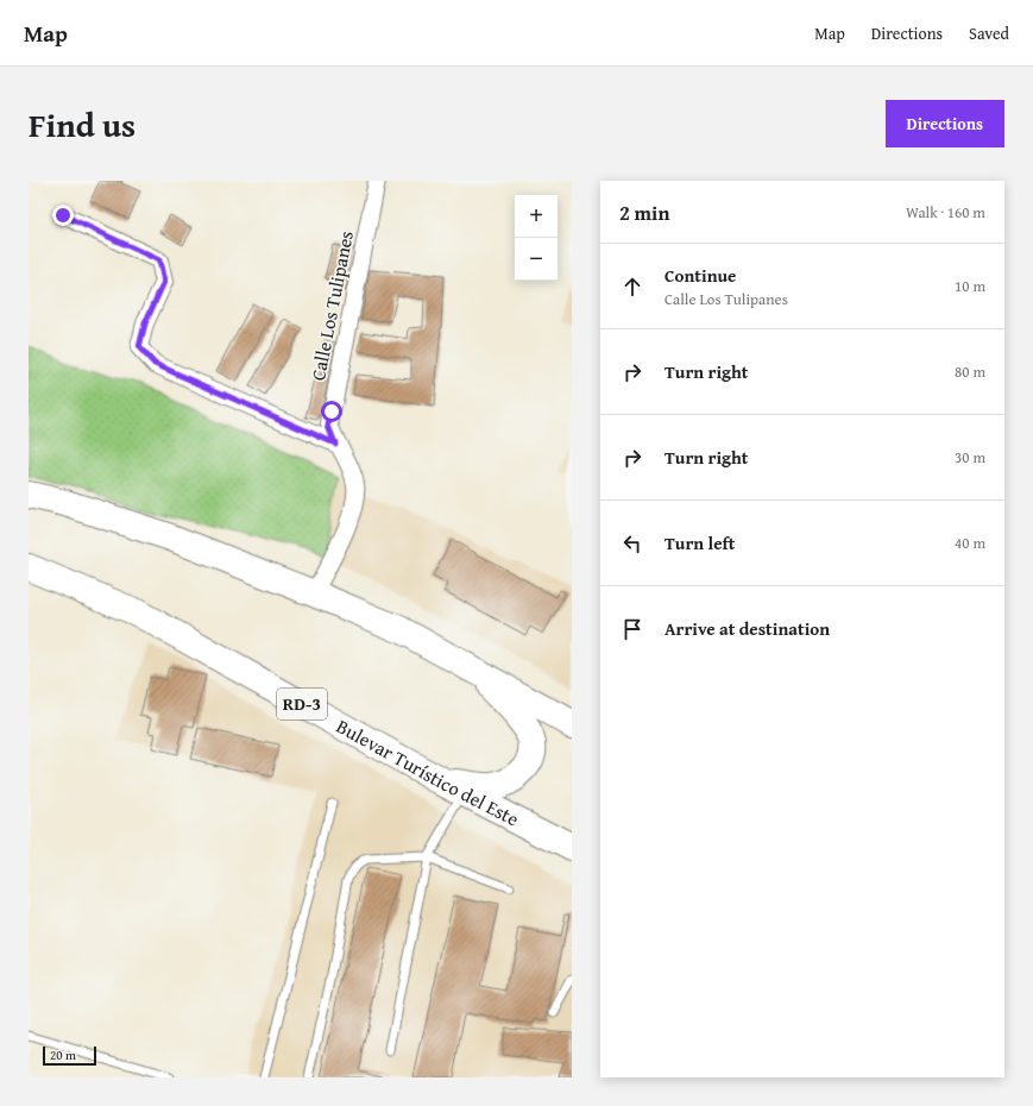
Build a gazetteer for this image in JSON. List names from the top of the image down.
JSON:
{
  "streets": {
    "highway": ["RD-3", "Bulevar Turístico del Este"],
    "street": ["Calle Los Tulipanes"]
  },
  "scale_bar": "20 m",
  "page": {
    "header": "Map",
    "nav": ["Map", "Directions", "Saved"],
    "title": "Find us",
    "buttons": "Directions",
    "heading": ["2 min", "Walk · 160 m"],
    "map_buttons": ["+", "−"],
    "list": [
      ["Continue", "Calle Los Tulipanes", "10 m"],
      ["Turn right", "80 m"],
      ["Turn right", "30 m"],
      ["Turn left", "40 m"],
      "Arrive at destination"
    ],
    "scale": "20 m"
  }
}
